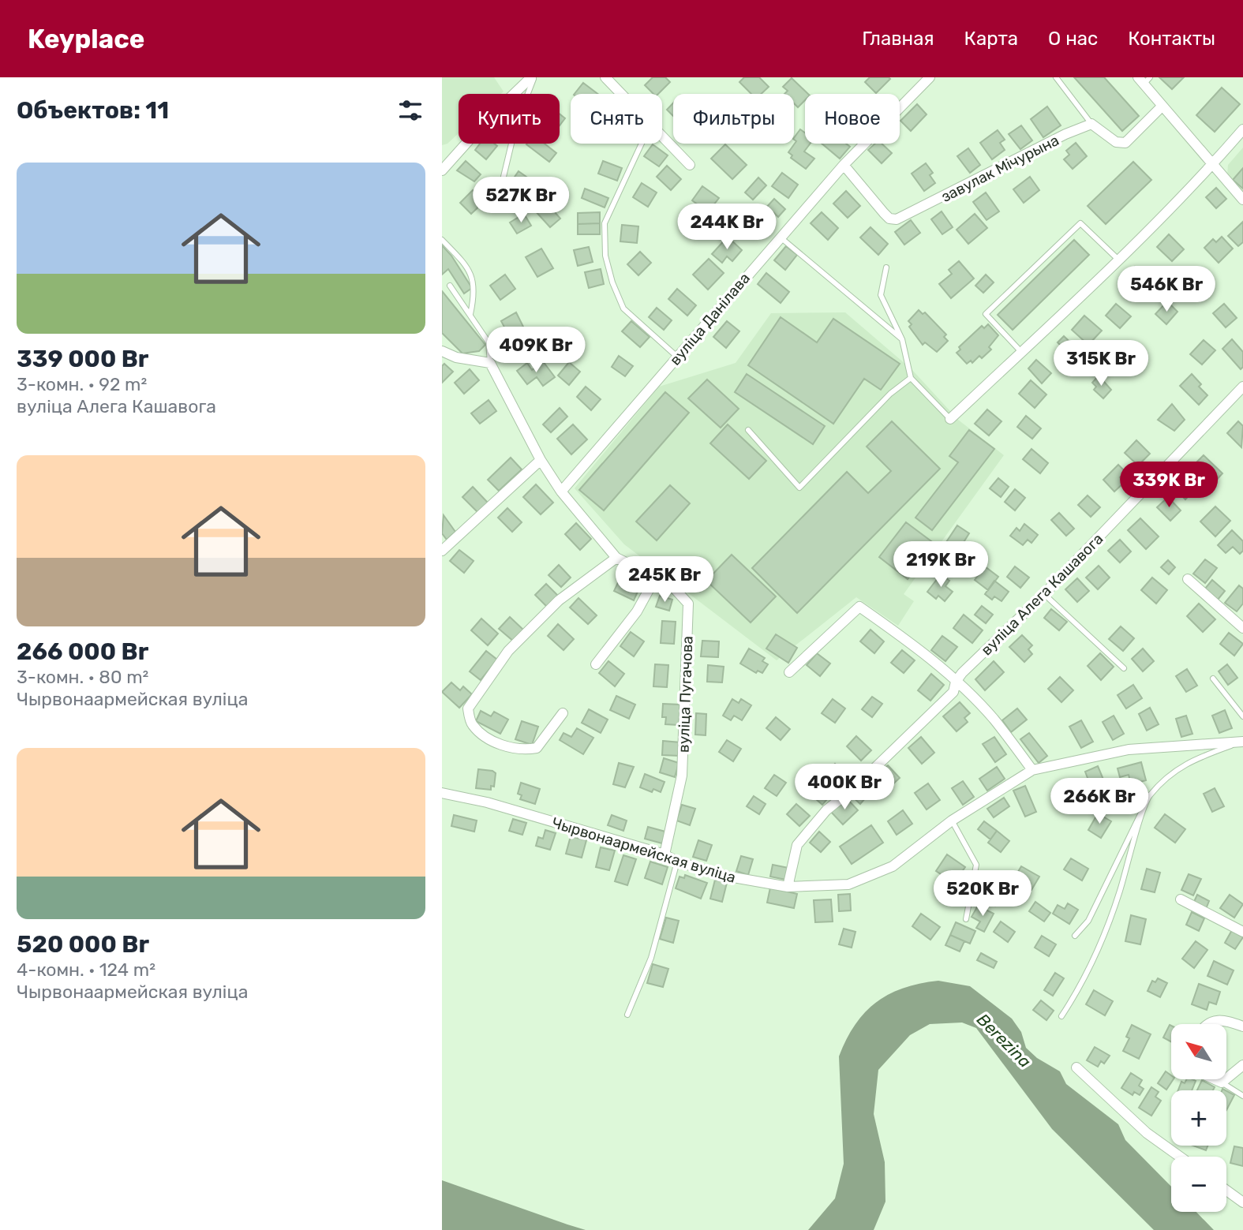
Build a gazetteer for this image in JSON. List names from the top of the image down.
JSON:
{
  "streets": {
    "street": [
      "завулак Мічурына",
      "вуліца Данілава",
      "вуліца Алега Кашавога",
      "вуліца Пугачова",
      "Чырвонаармейская вуліца"
    ]
  },
  "crossings": [
    ["завулак Мічурына", "вуліца Данілава"],
    ["вуліца Данілава", "вуліца Пугачова"],
    ["вуліца Алега Кашавога", "Чырвонаармейская вуліца"],
    ["вуліца Пугачова", "Чырвонаармейская вуліца"]
  ],
  "water": ["Berezina"],
  "north": "top left",
  "page": {
    "header": "Keyplace",
    "nav": [
      "Главная",
      "Карта",
      "О нас",
      "Контакты"
    ],
    "heading": "Объектов: 11",
    "chip": [
      "Купить",
      "Снять",
      "Фильтры",
      "Новое"
    ],
    "list": [
      {
        "name": "339 000 Br",
        "note": "3-комн. · 92 m² · вуліца Алега Кашавога"
      },
      {
        "name": "266 000 Br",
        "note": "3-комн. · 80 m² · Чырвонаармейская вуліца"
      },
      {
        "name": "520 000 Br",
        "note": "4-комн. · 124 m² · Чырвонаармейская вуліца"
      }
    ],
    "price": [
      "527K Br",
      "244K Br",
      "546K Br",
      "409K Br",
      "315K Br",
      "339K Br",
      "219K Br",
      "245K Br",
      "400K Br",
      "266K Br",
      "520K Br"
    ],
    "map_buttons": ["+", "−"]
  }
}
